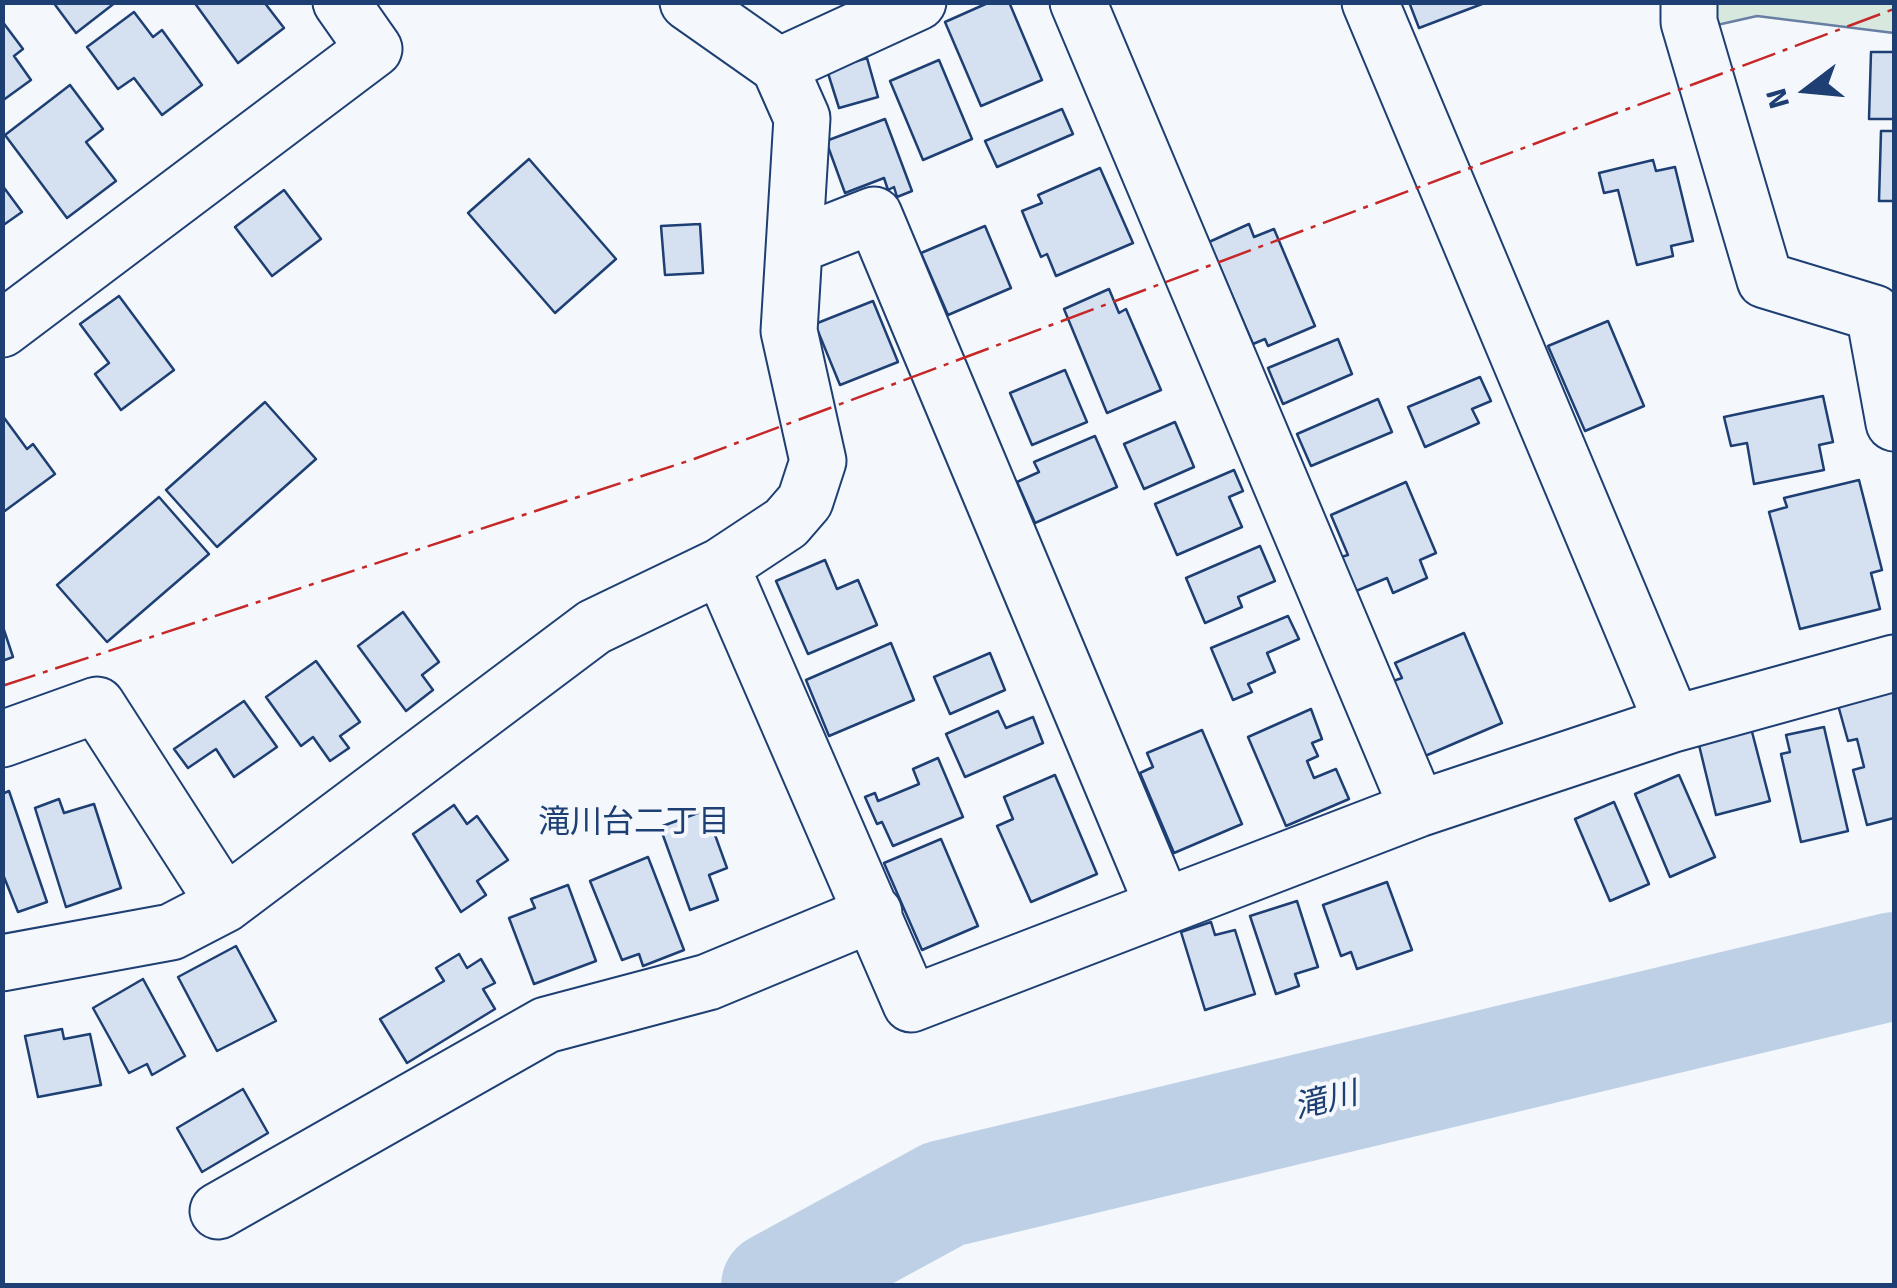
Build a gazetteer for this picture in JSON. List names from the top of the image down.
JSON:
{
  "districts": ["滝川台二丁目"],
  "water": ["滝川"],
  "north": "left"
}
